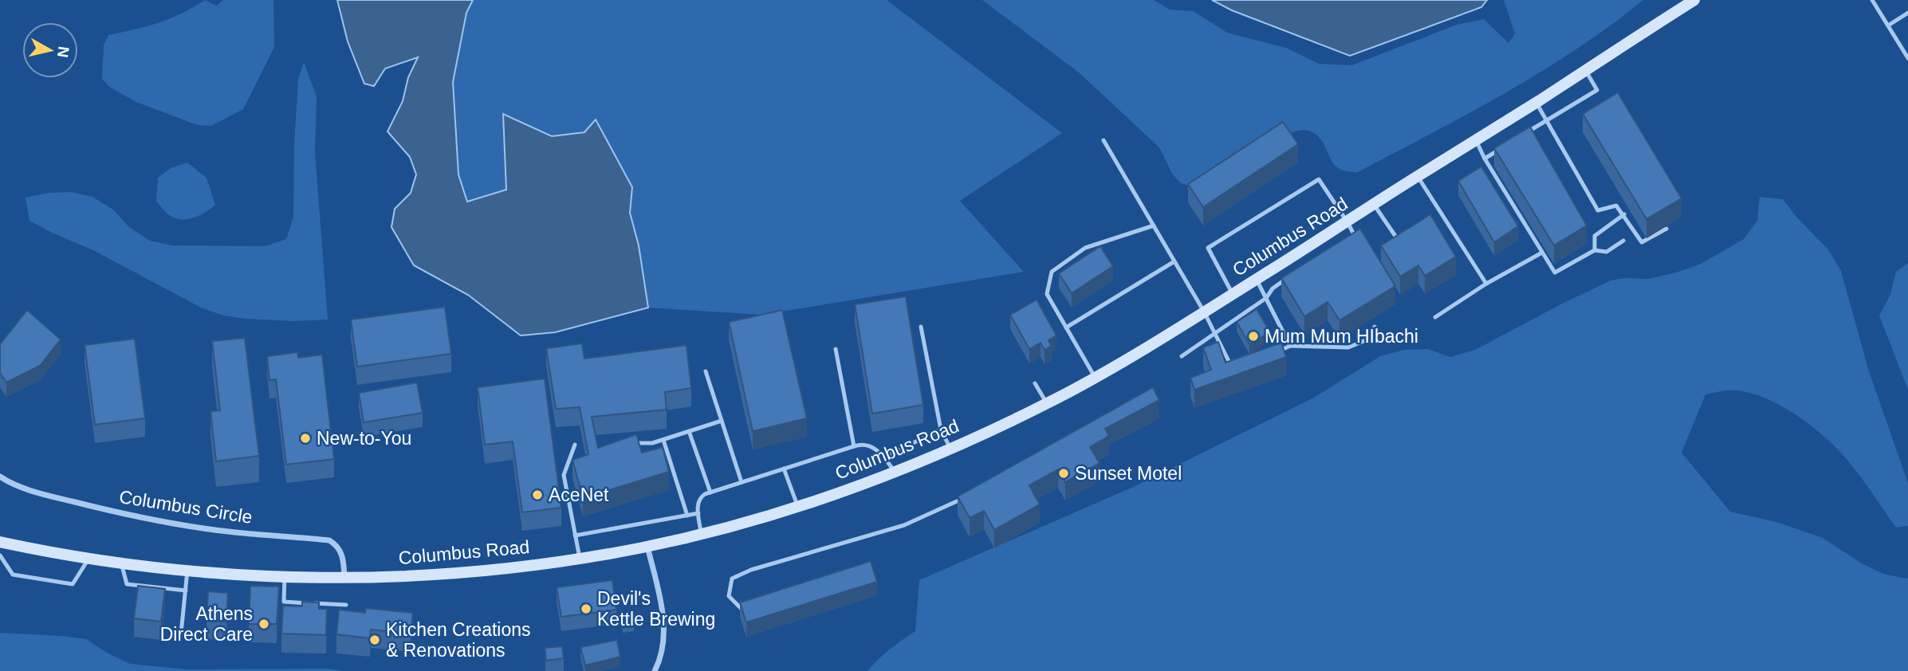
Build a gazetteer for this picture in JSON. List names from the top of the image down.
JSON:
{
  "streets": {
    "main road": ["Columbus Road"],
    "street": ["Columbus Circle"]
  },
  "crossings": [
    ["Columbus Road", "Columbus Circle"]
  ],
  "places": [
    "Mum Mum HIbachi",
    "New-to-You",
    "Sunset Motel",
    "AceNet",
    "Devil's Kettle Brewing",
    "Athens Direct Care",
    "Kitchen Creations & Renovations"
  ],
  "north": "right"
}
